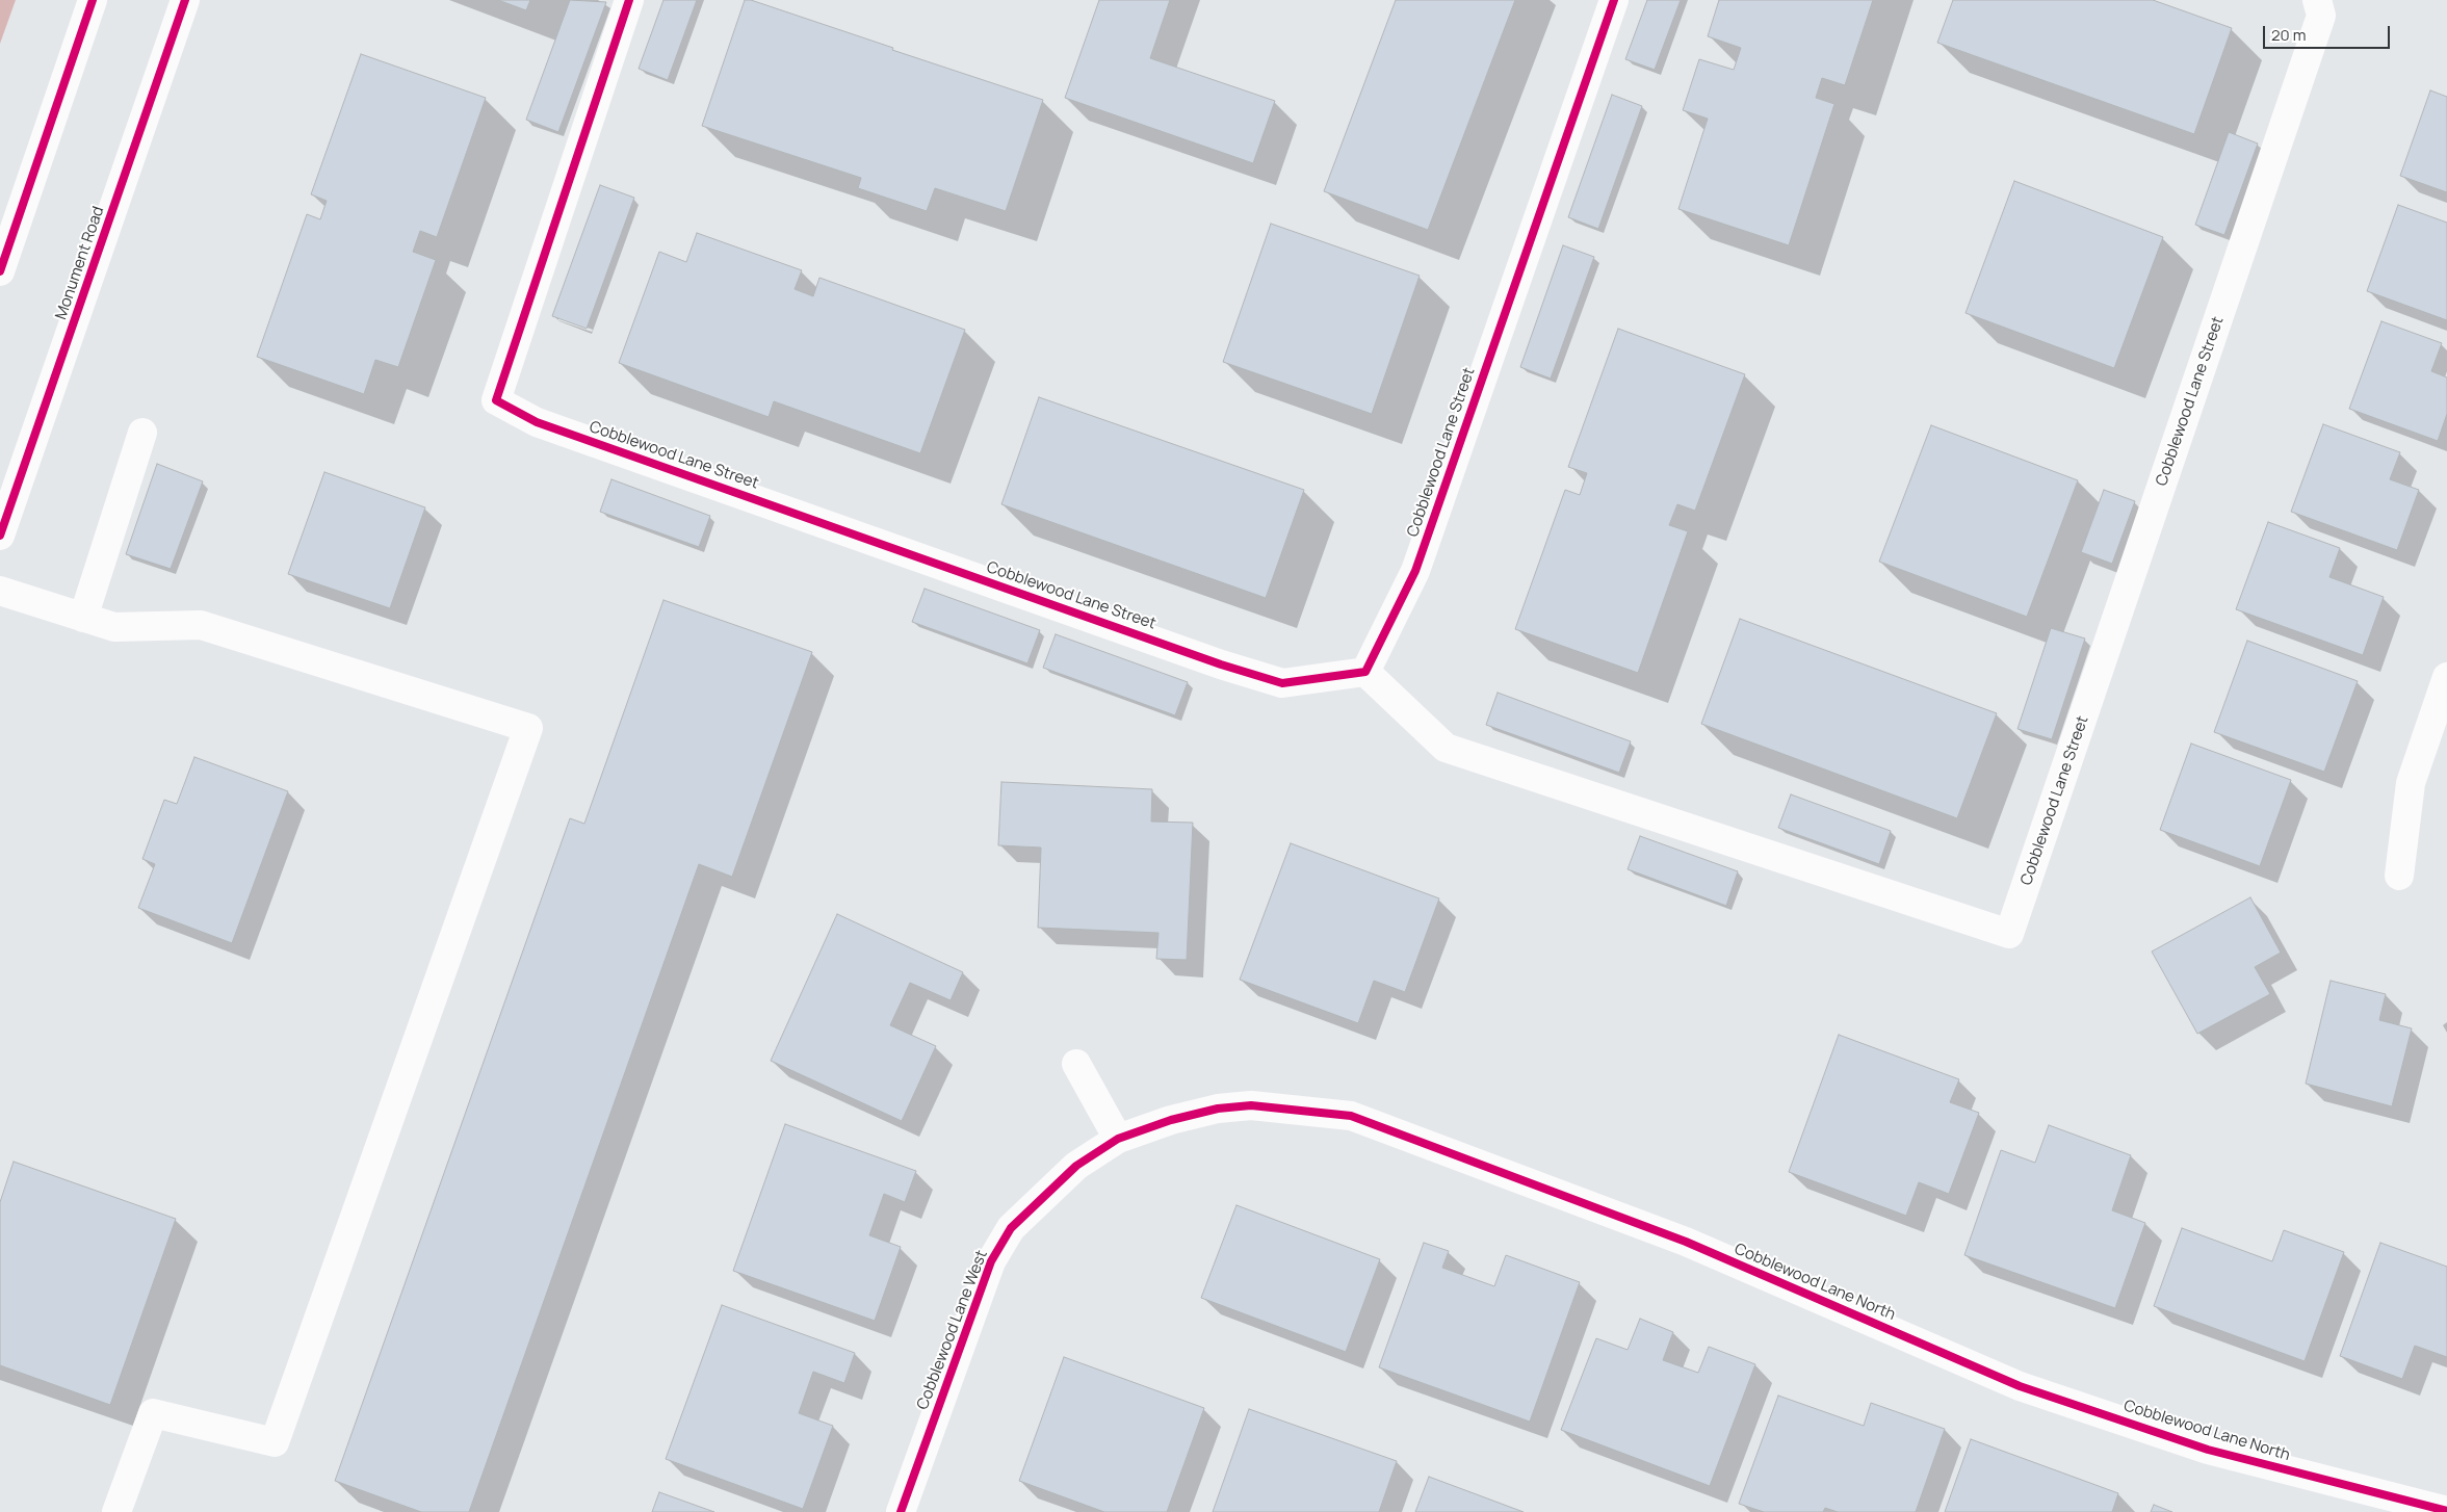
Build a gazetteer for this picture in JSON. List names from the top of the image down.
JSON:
{
  "streets": {
    "street": [
      "Monument Road",
      "Cobblewood Lane Street",
      "Cobblewood Lane North",
      "Cobblewood Lane West"
    ]
  },
  "crossings": [
    ["Cobblewood Lane North", "Cobblewood Lane West"]
  ],
  "scale_bar": "20 m"
}
